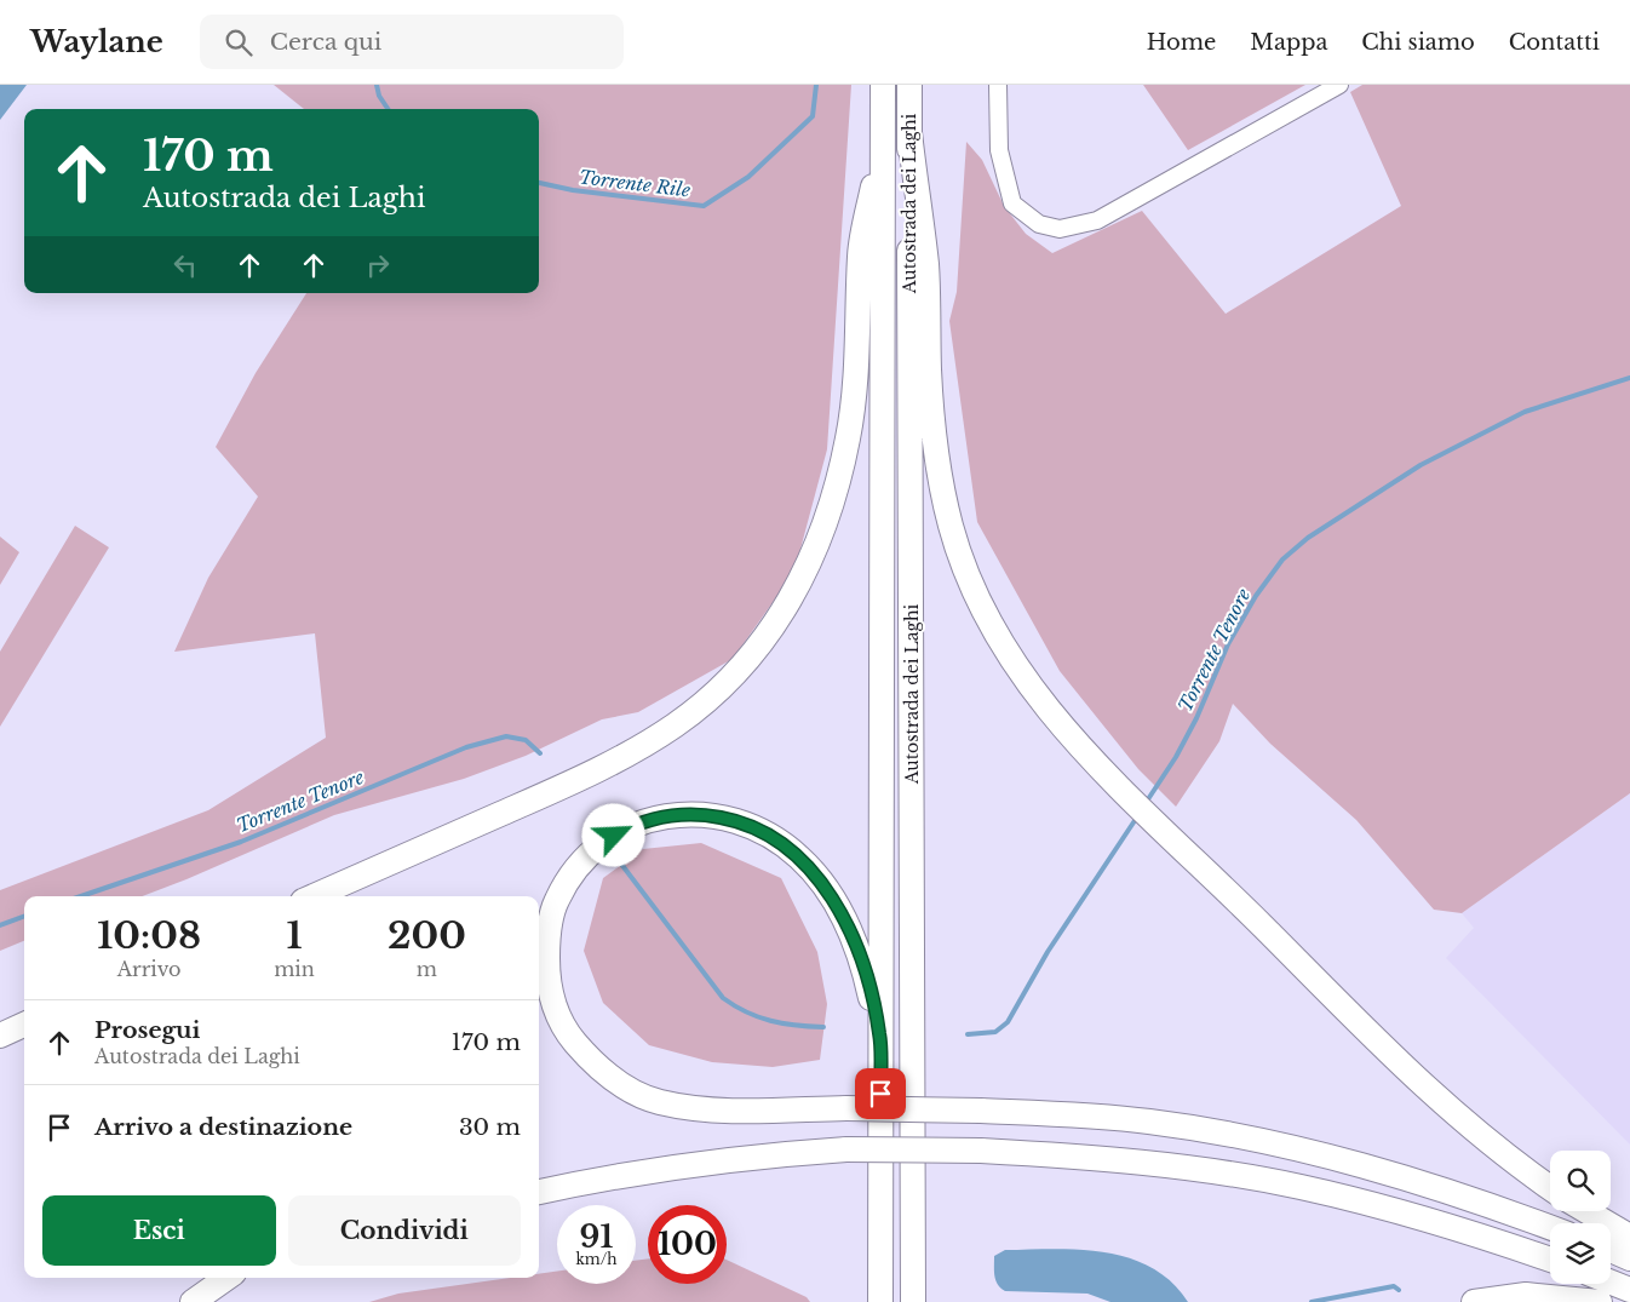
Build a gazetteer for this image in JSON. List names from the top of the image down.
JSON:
{
  "streets": {
    "highway": ["Autostrada dei Laghi"]
  },
  "water": ["Torrente Rile", "Torrente Tenore"],
  "page": {
    "header": "Waylane",
    "search": "Cerca qui",
    "nav": [
      "Home",
      "Mappa",
      "Chi siamo",
      "Contatti"
    ],
    "turn": ["170 m", "Autostrada dei Laghi"],
    "eta": [
      "10:08",
      "Arrivo",
      "1",
      "min",
      "200",
      "m"
    ],
    "list": [
      {
        "name": "Prosegui",
        "note": "Autostrada dei Laghi",
        "value": "170 m"
      },
      {
        "name": "Arrivo a destinazione",
        "value": "30 m"
      }
    ],
    "buttons": ["Esci", "Condividi"],
    "speed": "91 km/h",
    "limit": "100"
  }
}
